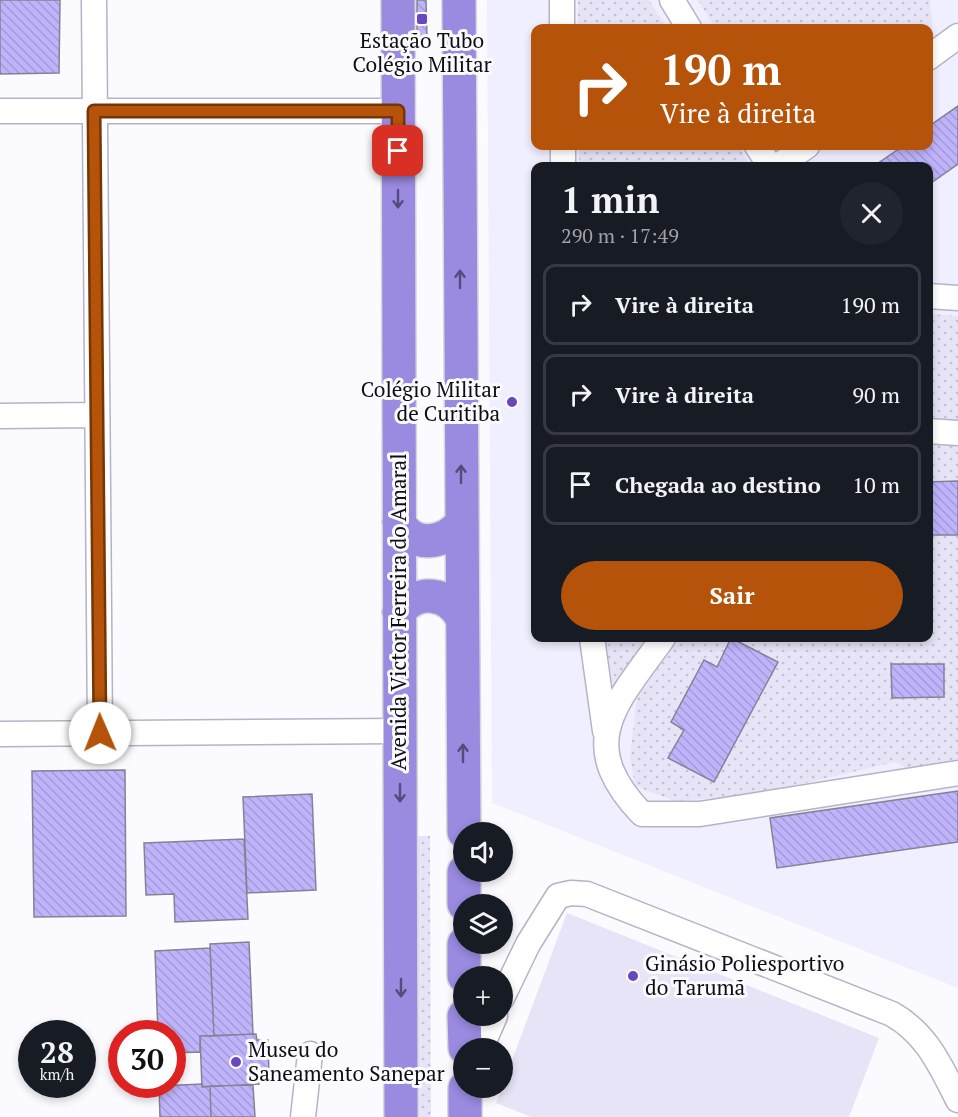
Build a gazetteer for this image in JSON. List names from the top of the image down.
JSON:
{
  "streets": {
    "highway": ["Avenida Victor Ferreira do Amaral"]
  },
  "places": {
    "transit": ["Estação Tubo Colégio Militar"],
    "other": ["Colégio Militar de Curitiba", "Ginásio Poliesportivo do Tarumã", "Museu do Saneamento Sanepar"]
  },
  "page": {
    "turn": ["190 m", "Vire à direita"],
    "heading": ["1 min", "290 m · 17:49"],
    "list": [
      {
        "name": "Vire à direita",
        "value": "190 m"
      },
      {
        "name": "Vire à direita",
        "value": "90 m"
      },
      {
        "name": "Chegada ao destino",
        "value": "10 m"
      }
    ],
    "buttons": "Sair",
    "map_buttons": ["+", "−"],
    "speed": "28 km/h",
    "limit": "30"
  }
}
